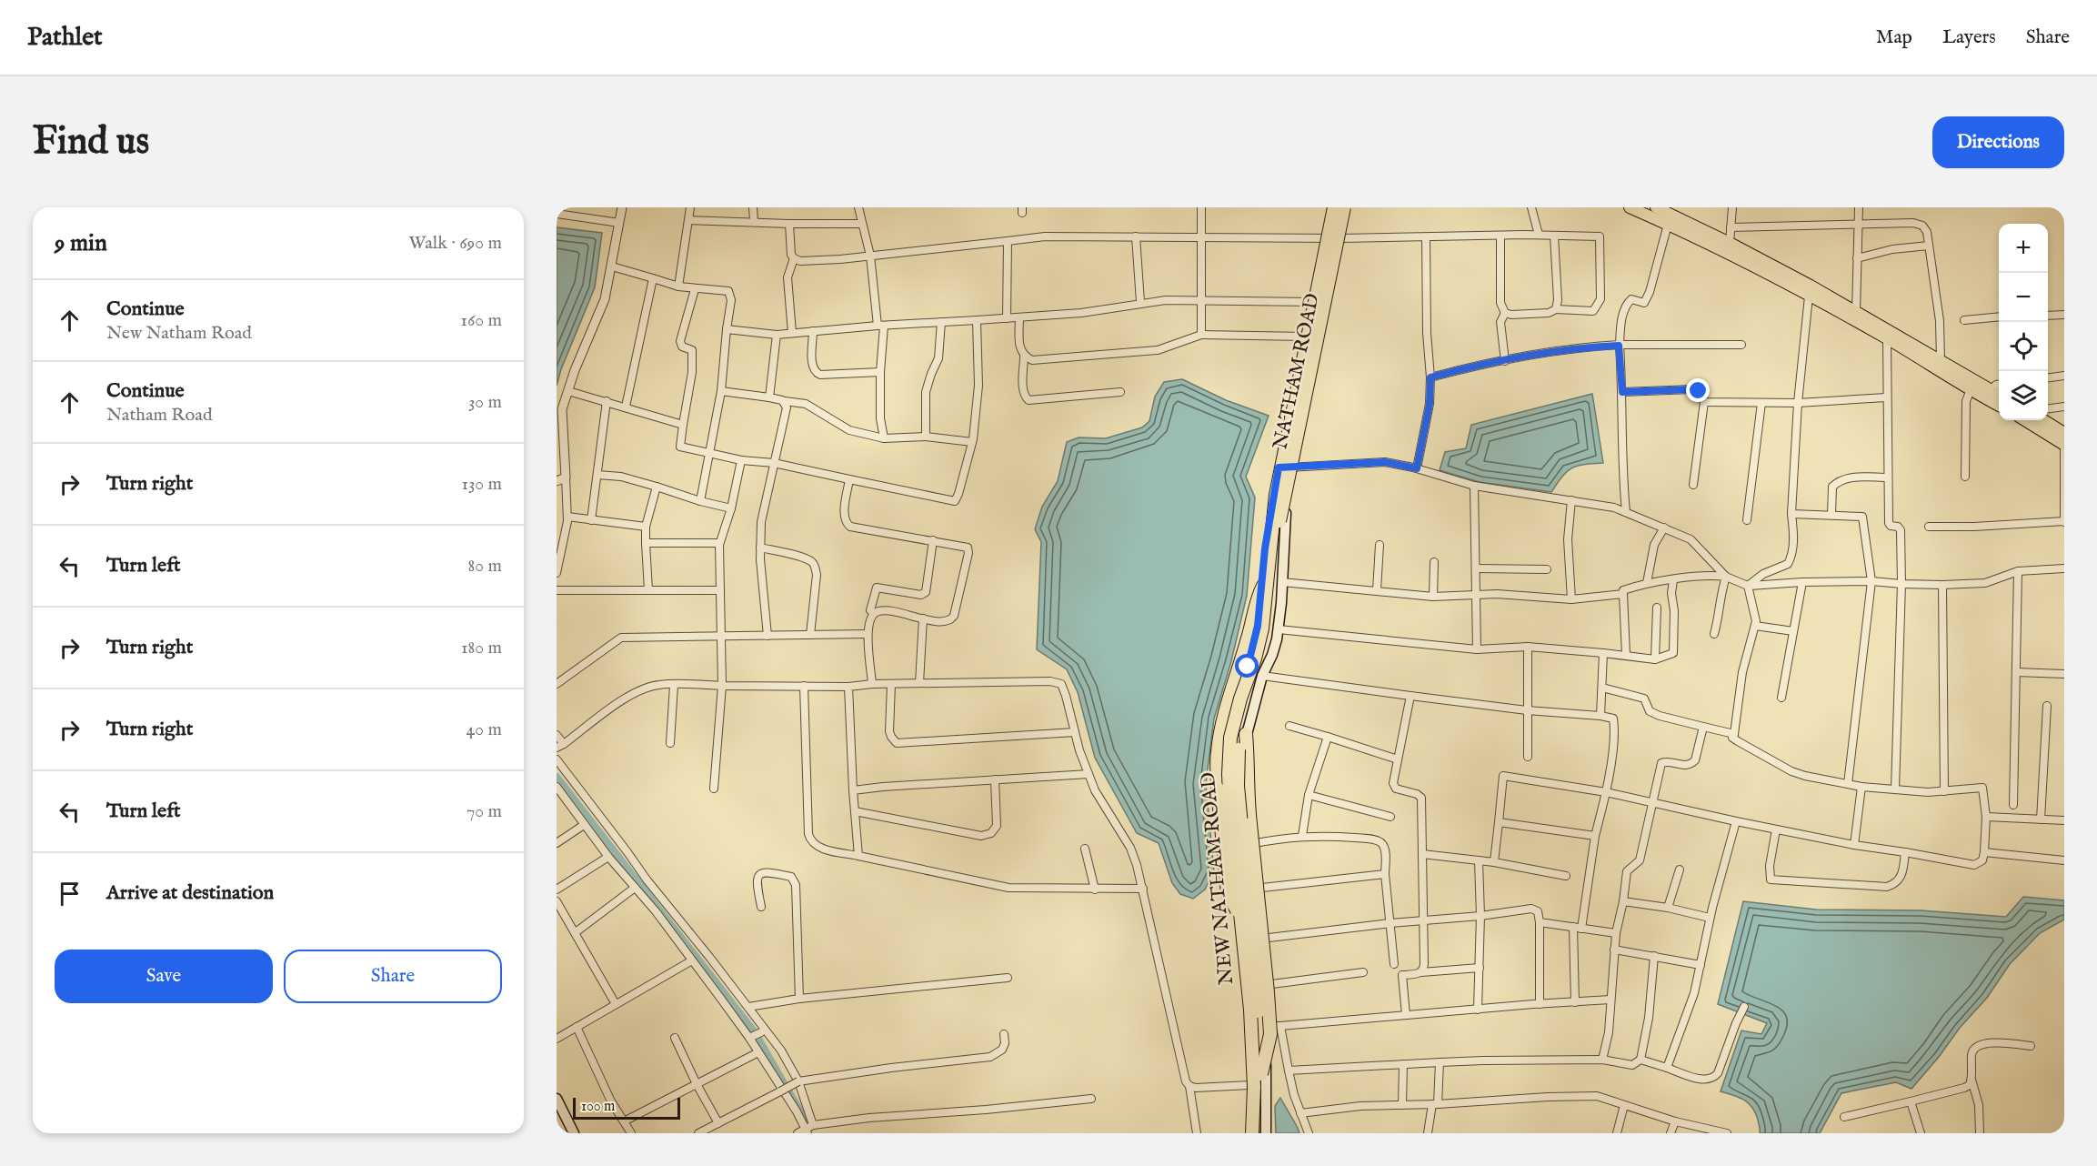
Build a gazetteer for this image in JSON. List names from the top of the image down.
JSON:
{
  "streets": {
    "main road": ["NATHAM ROAD", "NEW NATHAM ROAD"]
  },
  "crossings": [
    ["NATHAM ROAD", "NEW NATHAM ROAD"]
  ],
  "scale_bar": "100 m",
  "page": {
    "header": "Pathlet",
    "nav": ["Map", "Layers", "Share"],
    "buttons": [
      "Directions",
      ["Save", "Share"]
    ],
    "title": "Find us",
    "heading": ["9 min", "Walk · 690 m"],
    "map_buttons": ["+", "−"],
    "list": [
      ["Continue", "New Natham Road", "160 m"],
      ["Continue", "Natham Road", "30 m"],
      ["Turn right", "130 m"],
      ["Turn left", "80 m"],
      ["Turn right", "180 m"],
      ["Turn right", "40 m"],
      ["Turn left", "70 m"],
      "Arrive at destination"
    ],
    "scale": "100 m"
  }
}
